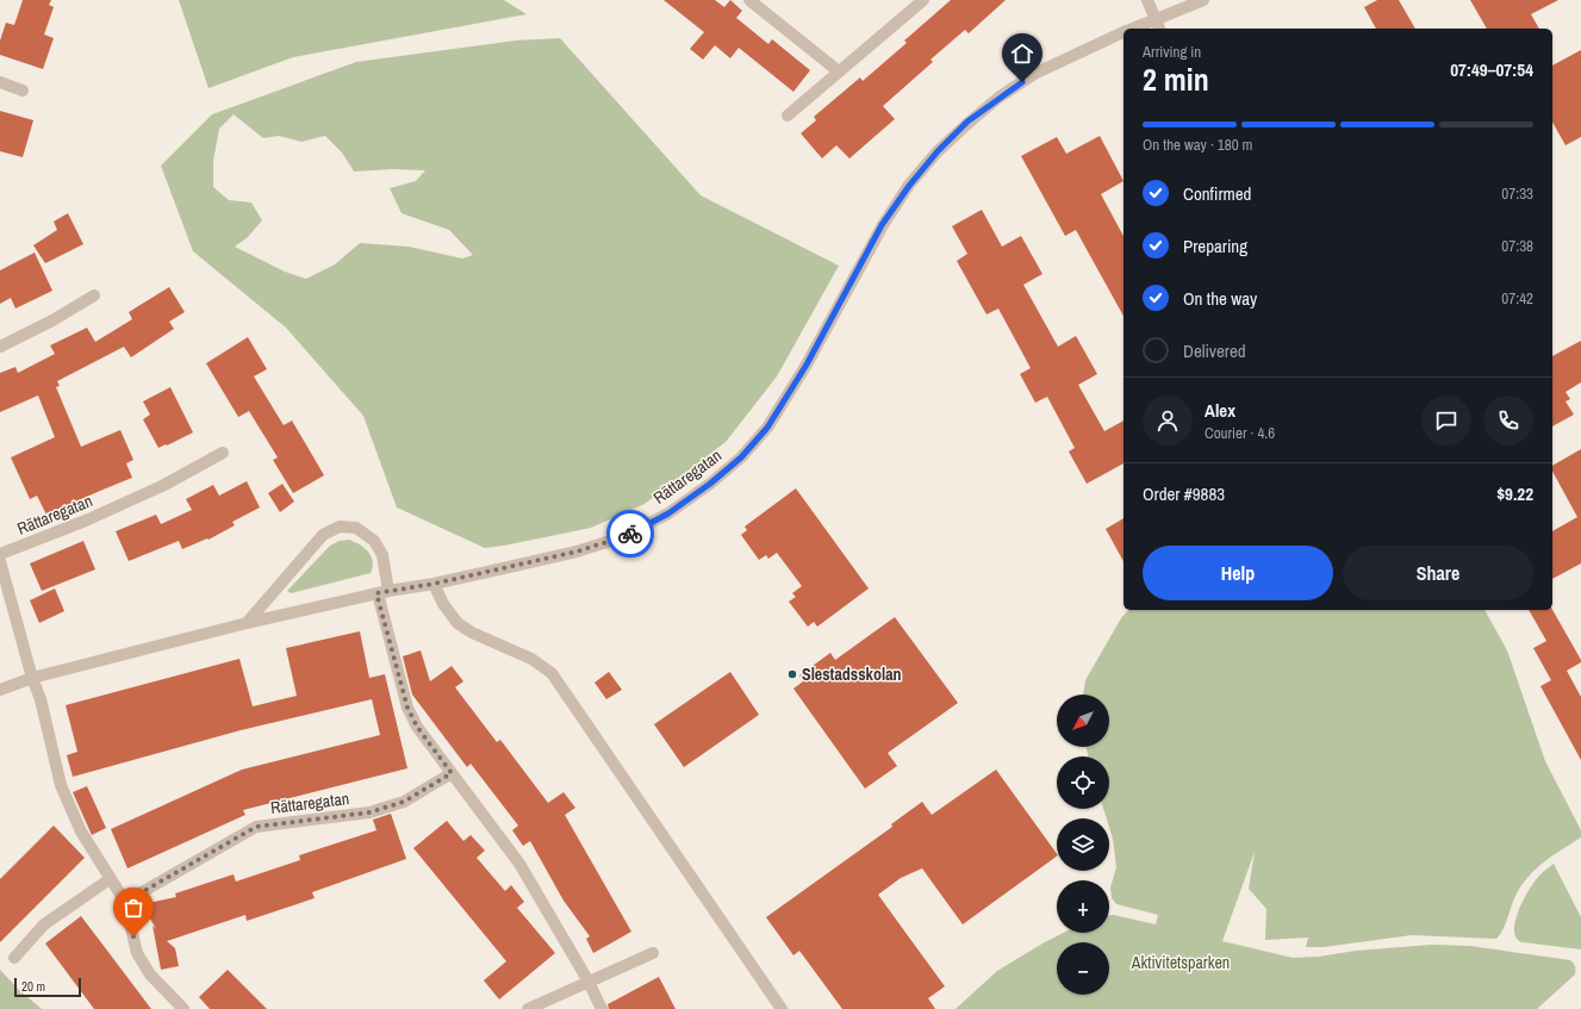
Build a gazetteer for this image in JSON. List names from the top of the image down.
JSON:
{
  "streets": {
    "street": ["Rättaregatan"]
  },
  "parks": ["Aktivitetsparken"],
  "places": ["Slestadsskolan"],
  "scale_bar": "20 m",
  "north": "bottom left",
  "page": {
    "heading": ["2 min", "Arriving in", "07:49–07:54"],
    "panel": [
      "Alex",
      "Courier · 4.6",
      "Order #9883",
      "$9.22"
    ],
    "bar": "On the way · 180 m",
    "list": [
      ["Confirmed", "07:33"],
      ["Preparing", "07:38"],
      ["On the way", "07:42"],
      "Delivered"
    ],
    "buttons": ["Help", "Share"],
    "map_buttons": ["+", "−"],
    "scale": "20 m"
  }
}
